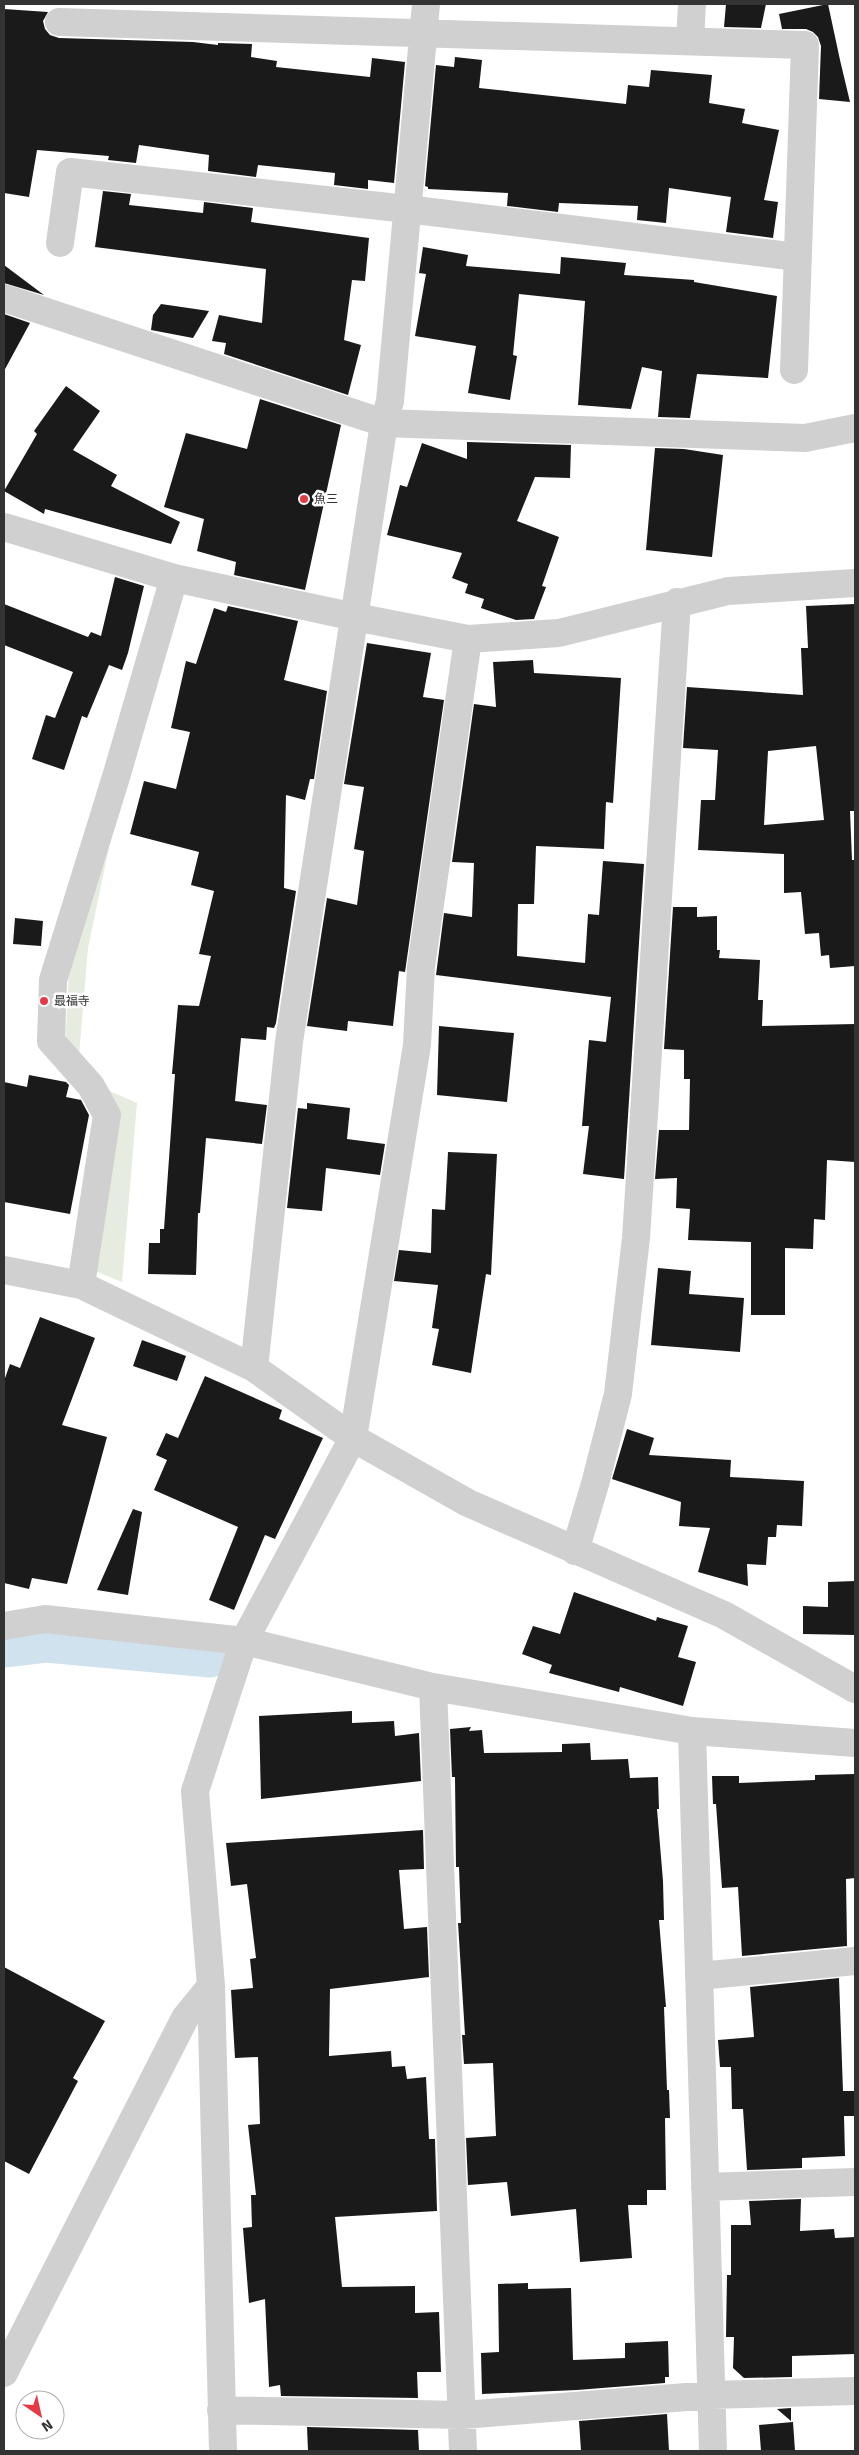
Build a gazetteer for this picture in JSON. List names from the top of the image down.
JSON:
{
  "places": ["魚三", "最福寺"],
  "north": "bottom right"
}
